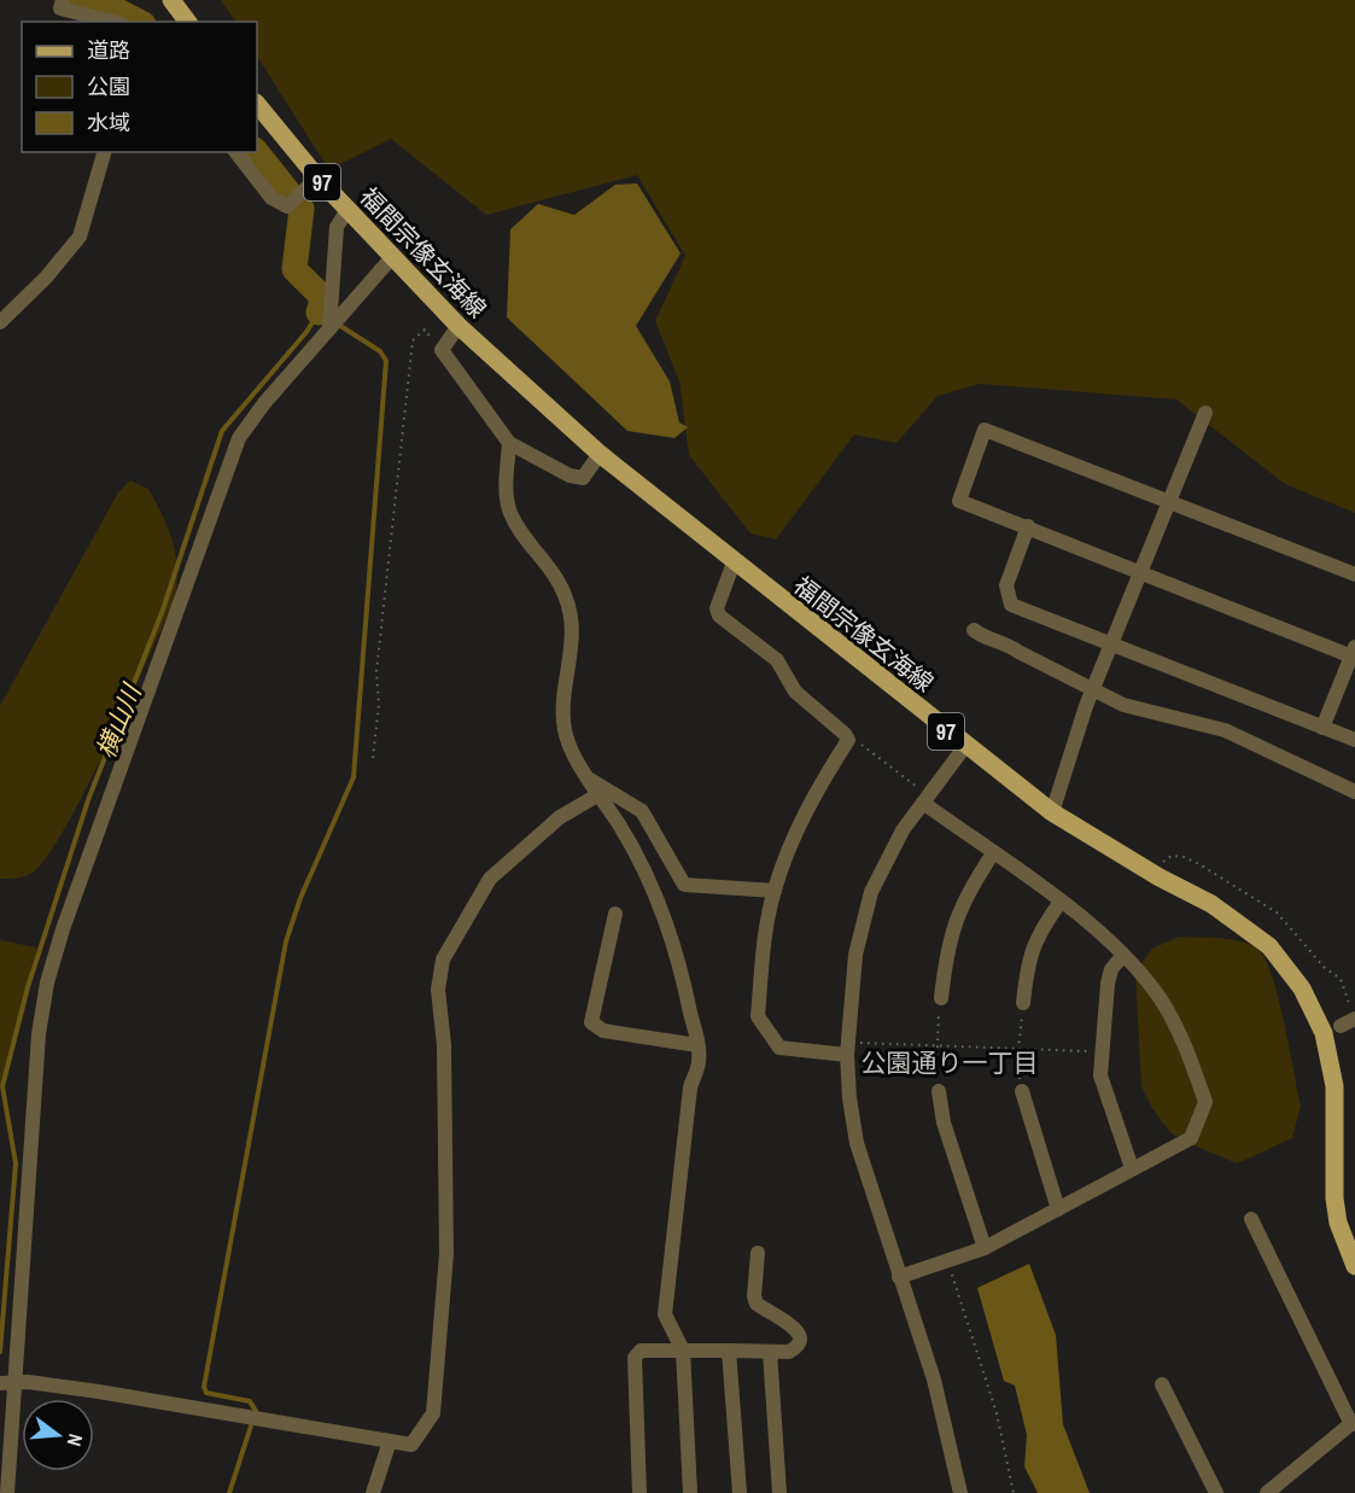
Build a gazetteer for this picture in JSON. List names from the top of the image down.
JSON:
{
  "streets": {
    "main road": ["97", "福間宗像玄海線"]
  },
  "districts": ["公園通り一丁目"],
  "water": ["横山川"],
  "legend": ["道路", "公園", "水域"],
  "north": "right"
}
